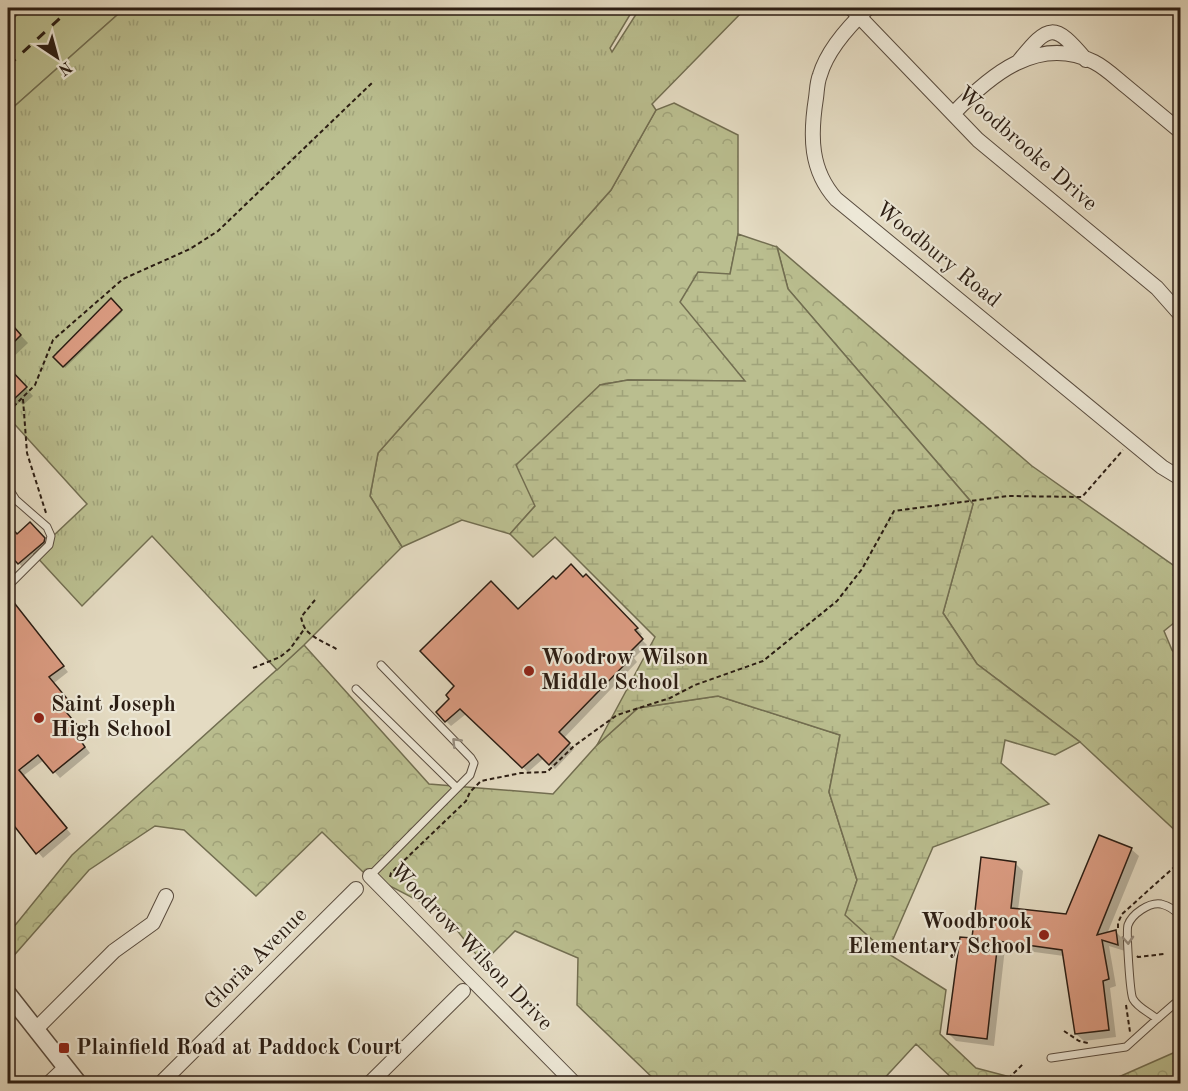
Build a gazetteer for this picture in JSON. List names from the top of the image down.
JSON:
{
  "streets": {
    "street": [
      "Woodbrooke Drive",
      "Woodbury Road",
      "Woodrow Wilson Drive",
      "Gloria Avenue"
    ]
  },
  "crossings": [
    ["Woodbrooke Drive", "Woodbury Road"]
  ],
  "places": {
    "other": ["Woodrow Wilson Middle School", "Saint Joseph High School", "Woodbrook Elementary School"],
    "transit": ["Plainfield Road at Paddock Court"]
  },
  "north": "bottom right"
}
